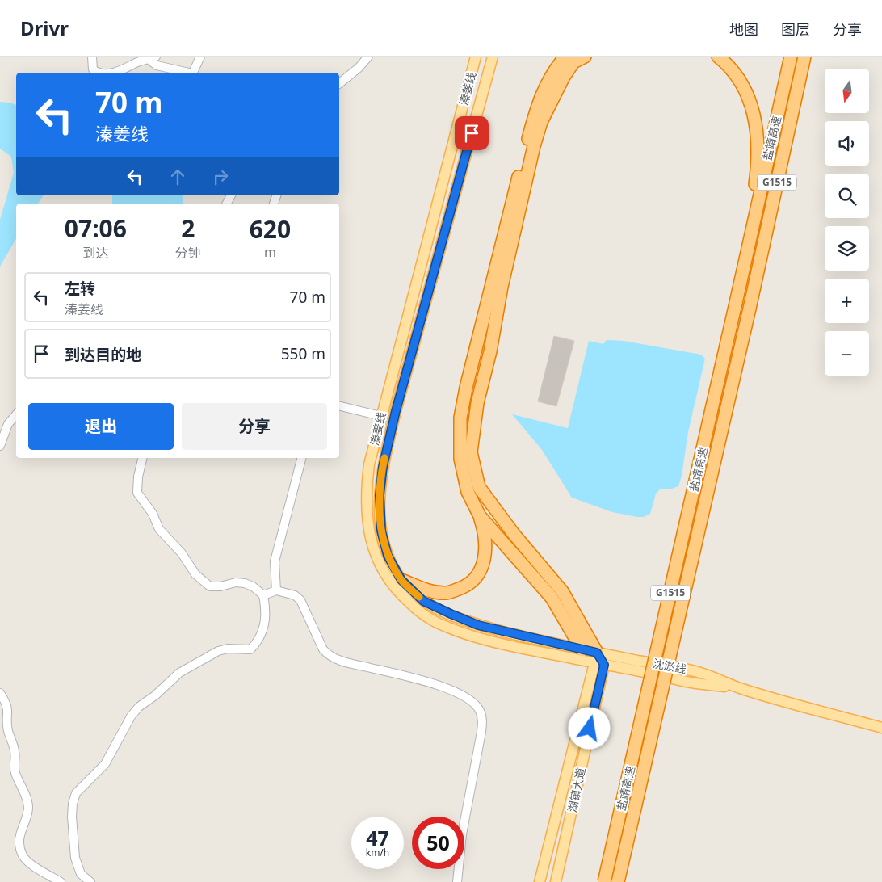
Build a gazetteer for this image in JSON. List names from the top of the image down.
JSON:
{
  "streets": {
    "highway": ["盐靖高速", "G1515"],
    "main road": ["溱姜线", "沈淤线", "湖镇大道"]
  },
  "crossings": [
    ["溱姜线", "沈淤线"],
    ["溱姜线", "湖镇大道"],
    ["沈淤线", "湖镇大道"]
  ],
  "north": "bottom",
  "page": {
    "header": "Drivr",
    "nav": ["地图", "图层", "分享"],
    "map_buttons": ["+", "−"],
    "turn": ["70 m", "溱姜线"],
    "eta": [
      "07:06",
      "到达",
      "2",
      "分钟",
      "620",
      "m"
    ],
    "list": [
      {
        "name": "左转",
        "note": "溱姜线",
        "value": "70 m"
      },
      {
        "name": "到达目的地",
        "value": "550 m"
      }
    ],
    "buttons": ["退出", "分享"],
    "speed": "47 km/h",
    "limit": "50"
  }
}
